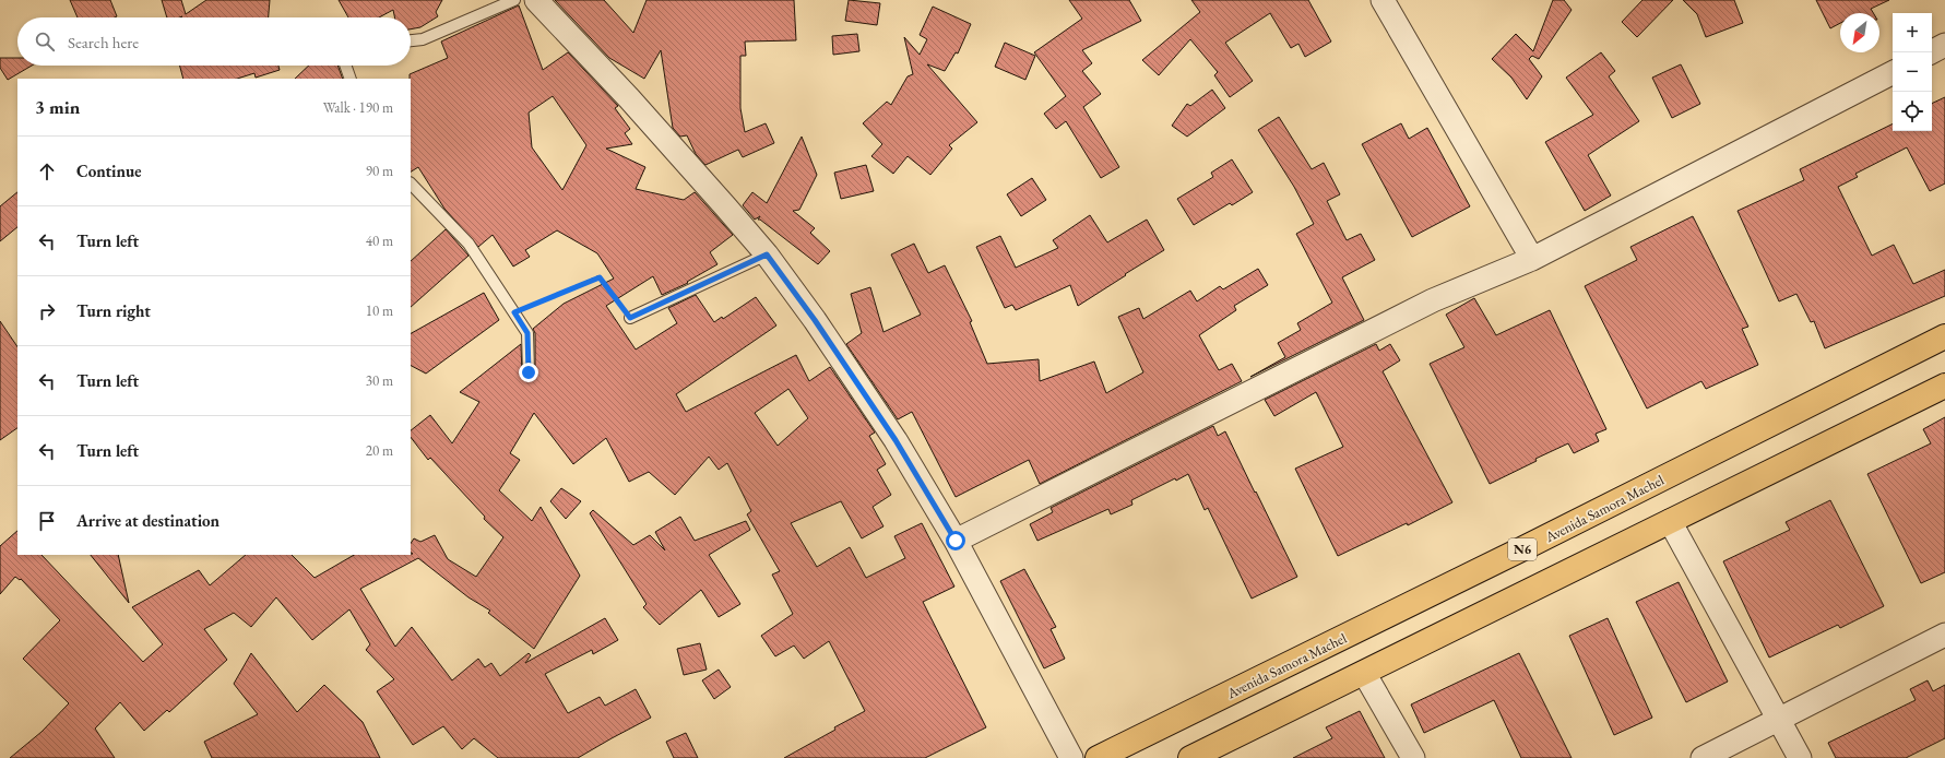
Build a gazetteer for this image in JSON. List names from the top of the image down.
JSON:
{
  "streets": {
    "highway": ["Avenida Samora Machel", "N6"]
  },
  "north": "bottom left",
  "page": {
    "map_buttons": ["+", "−"],
    "search": "Search here",
    "heading": ["3 min", "Walk · 190 m"],
    "list": [
      ["Continue", "90 m"],
      ["Turn left", "40 m"],
      ["Turn right", "10 m"],
      ["Turn left", "30 m"],
      ["Turn left", "20 m"],
      "Arrive at destination"
    ]
  }
}
